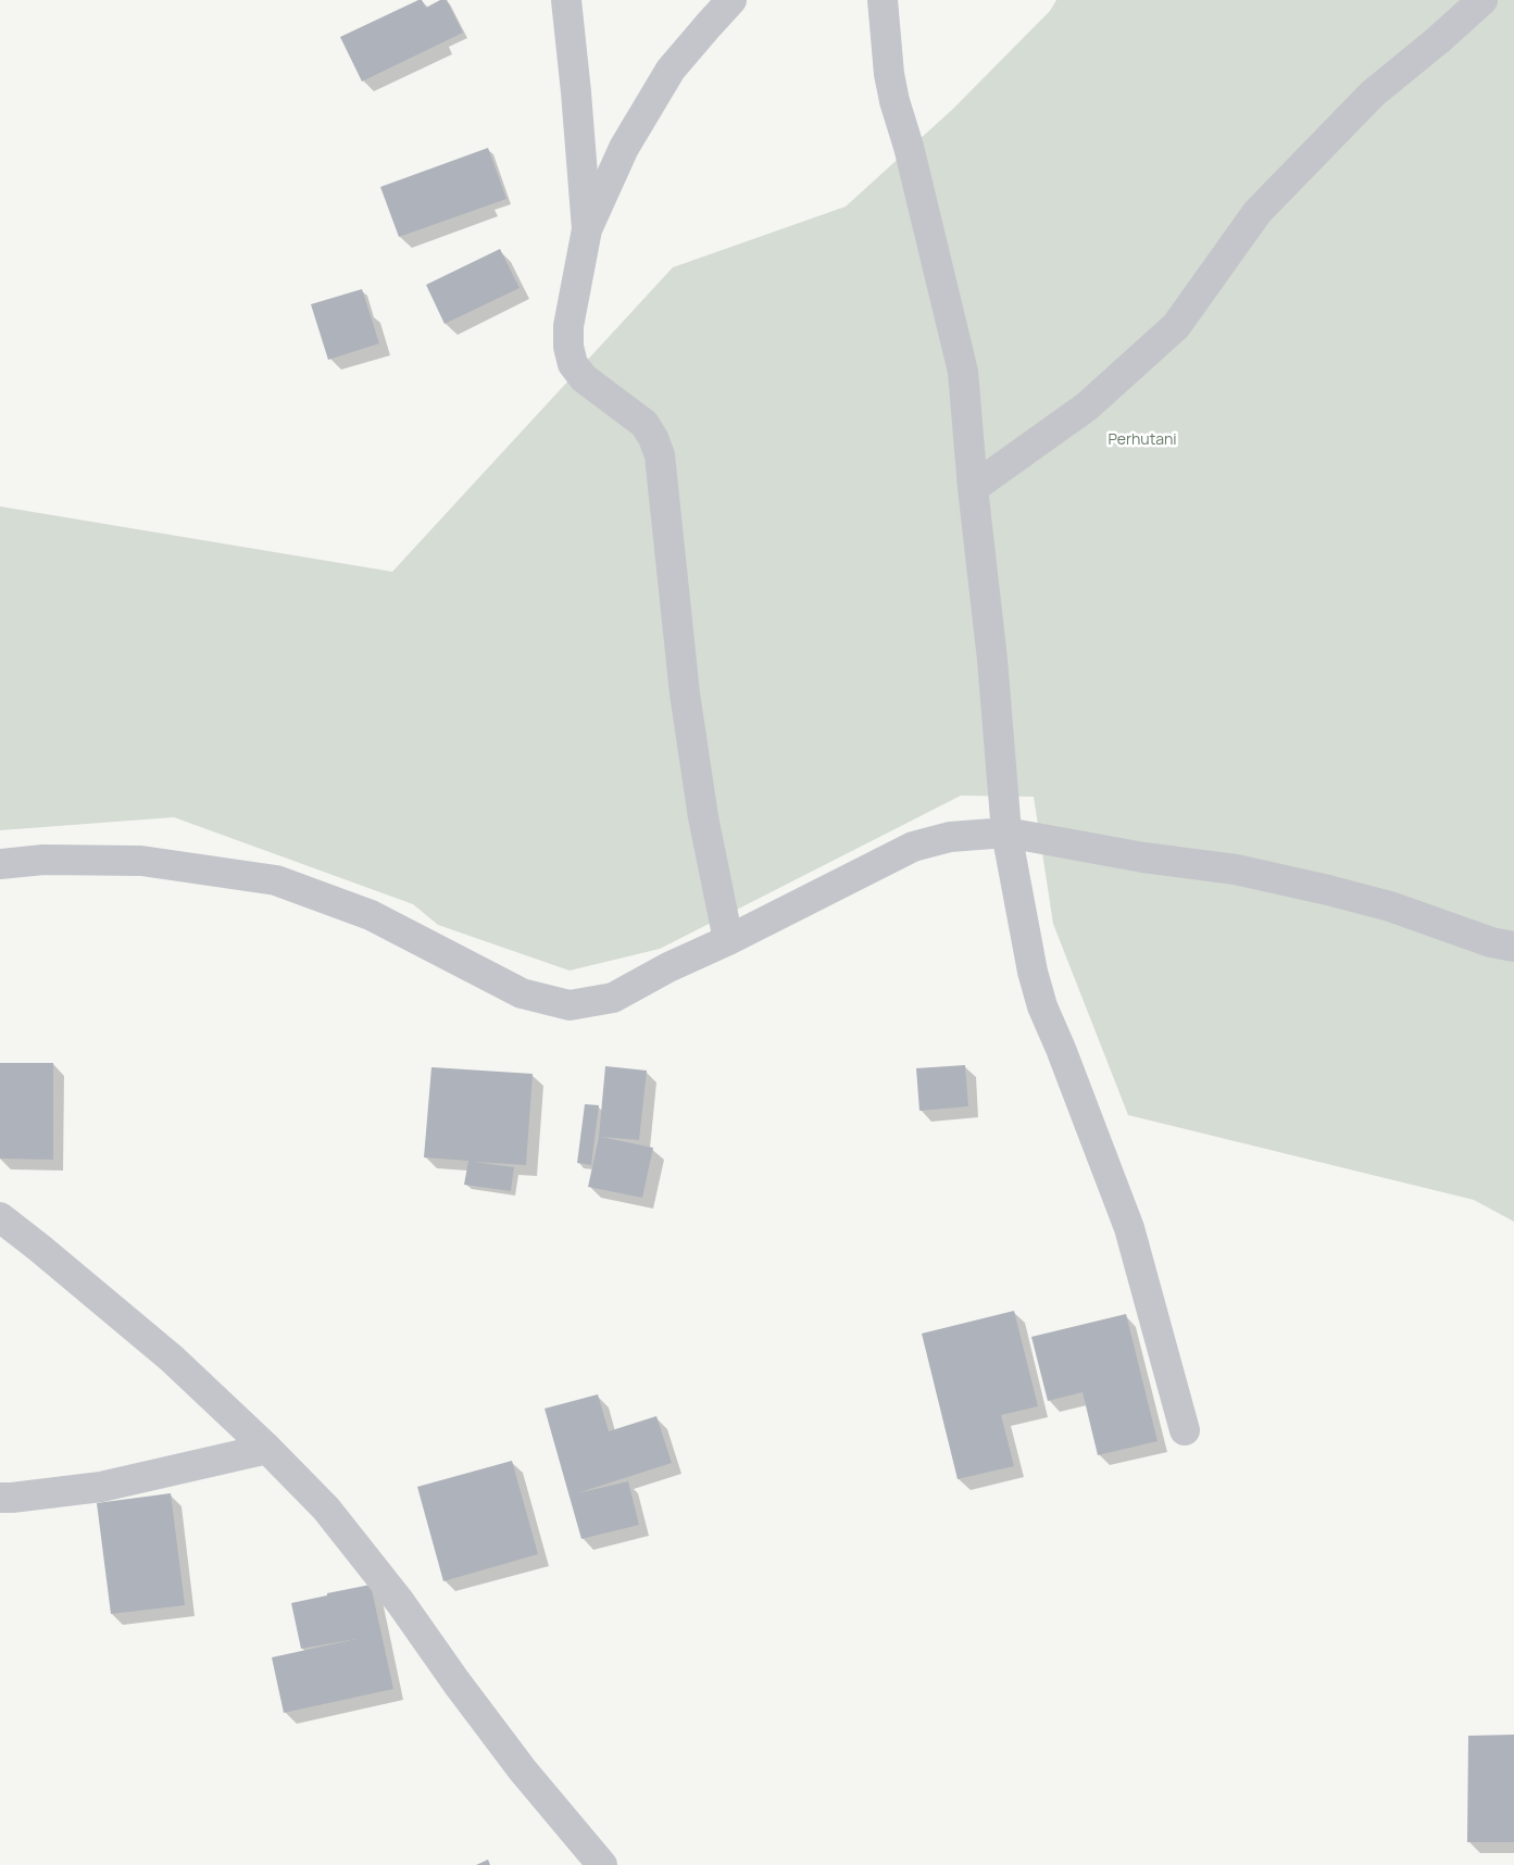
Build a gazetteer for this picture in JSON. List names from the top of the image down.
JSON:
{
  "parks": ["Perhutani"]
}
